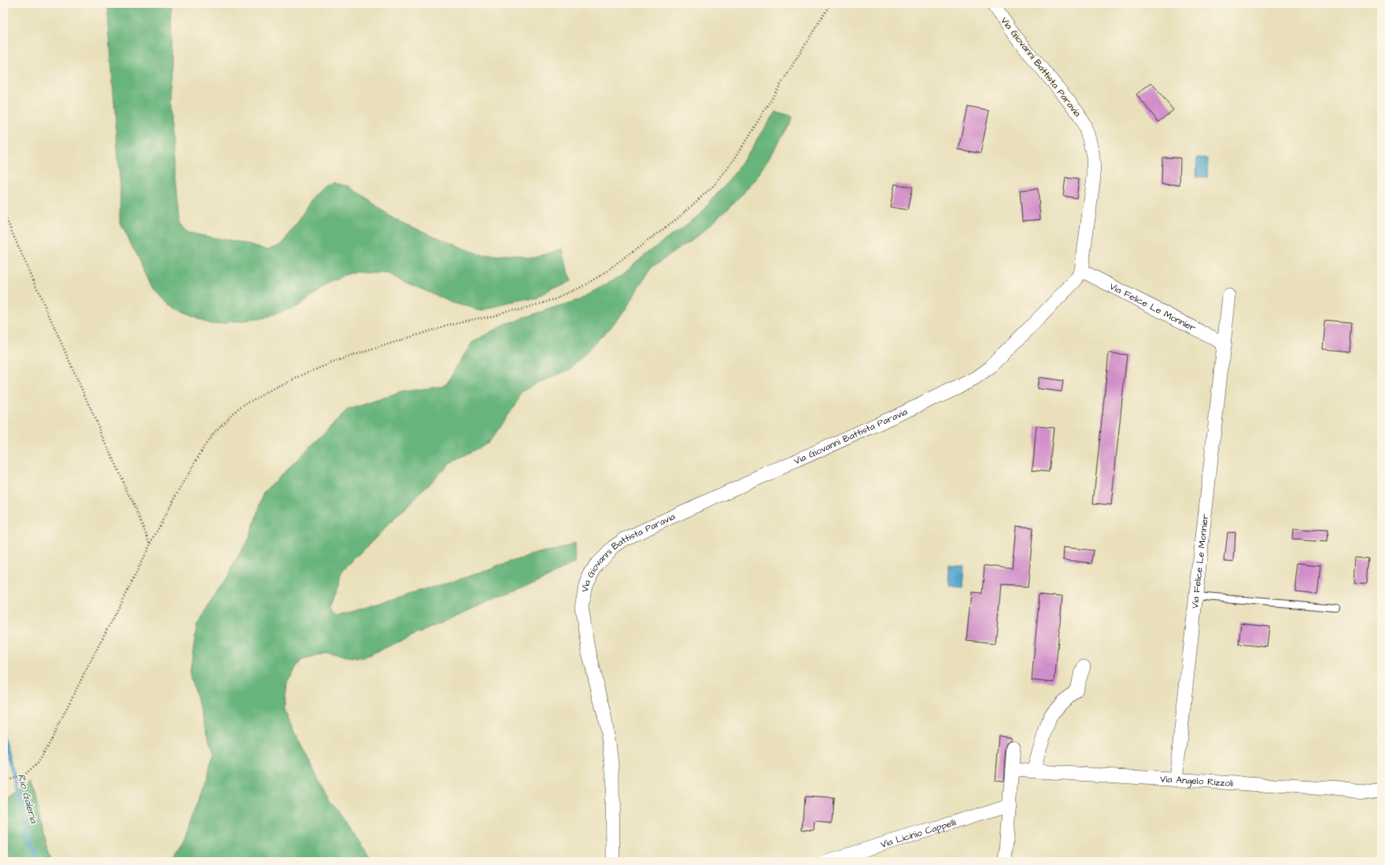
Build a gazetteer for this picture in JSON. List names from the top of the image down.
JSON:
{
  "streets": {
    "street": [
      "Via Giovanni Battista Paravia",
      "Via Felice Le Monnier",
      "Via Angelo Rizzoli",
      "Via Licinio Cappelli"
    ]
  },
  "crossings": [
    ["Via Giovanni Battista Paravia", "Via Felice Le Monnier"],
    ["Via Felice Le Monnier", "Via Angelo Rizzoli"]
  ],
  "water": ["Rio Galeria"]
}
